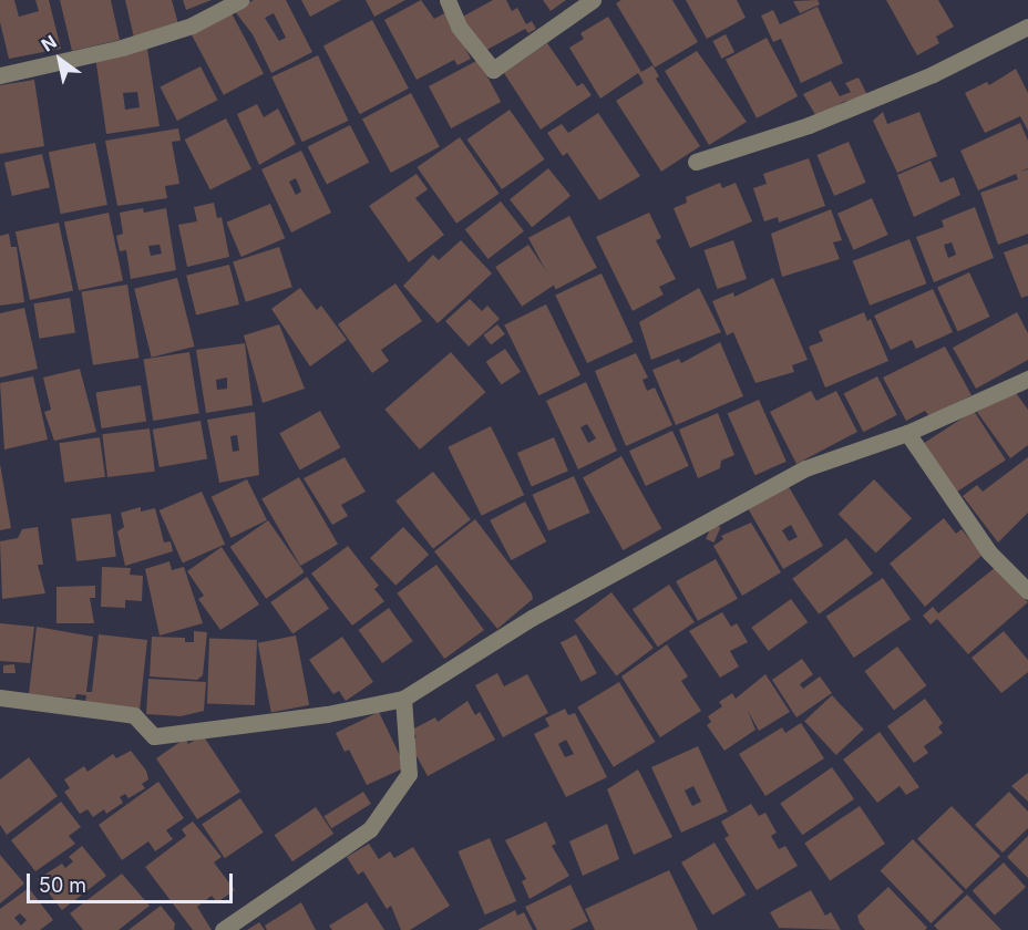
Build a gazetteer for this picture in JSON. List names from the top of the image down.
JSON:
{
  "scale_bar": "50 m",
  "north": "top left"
}
